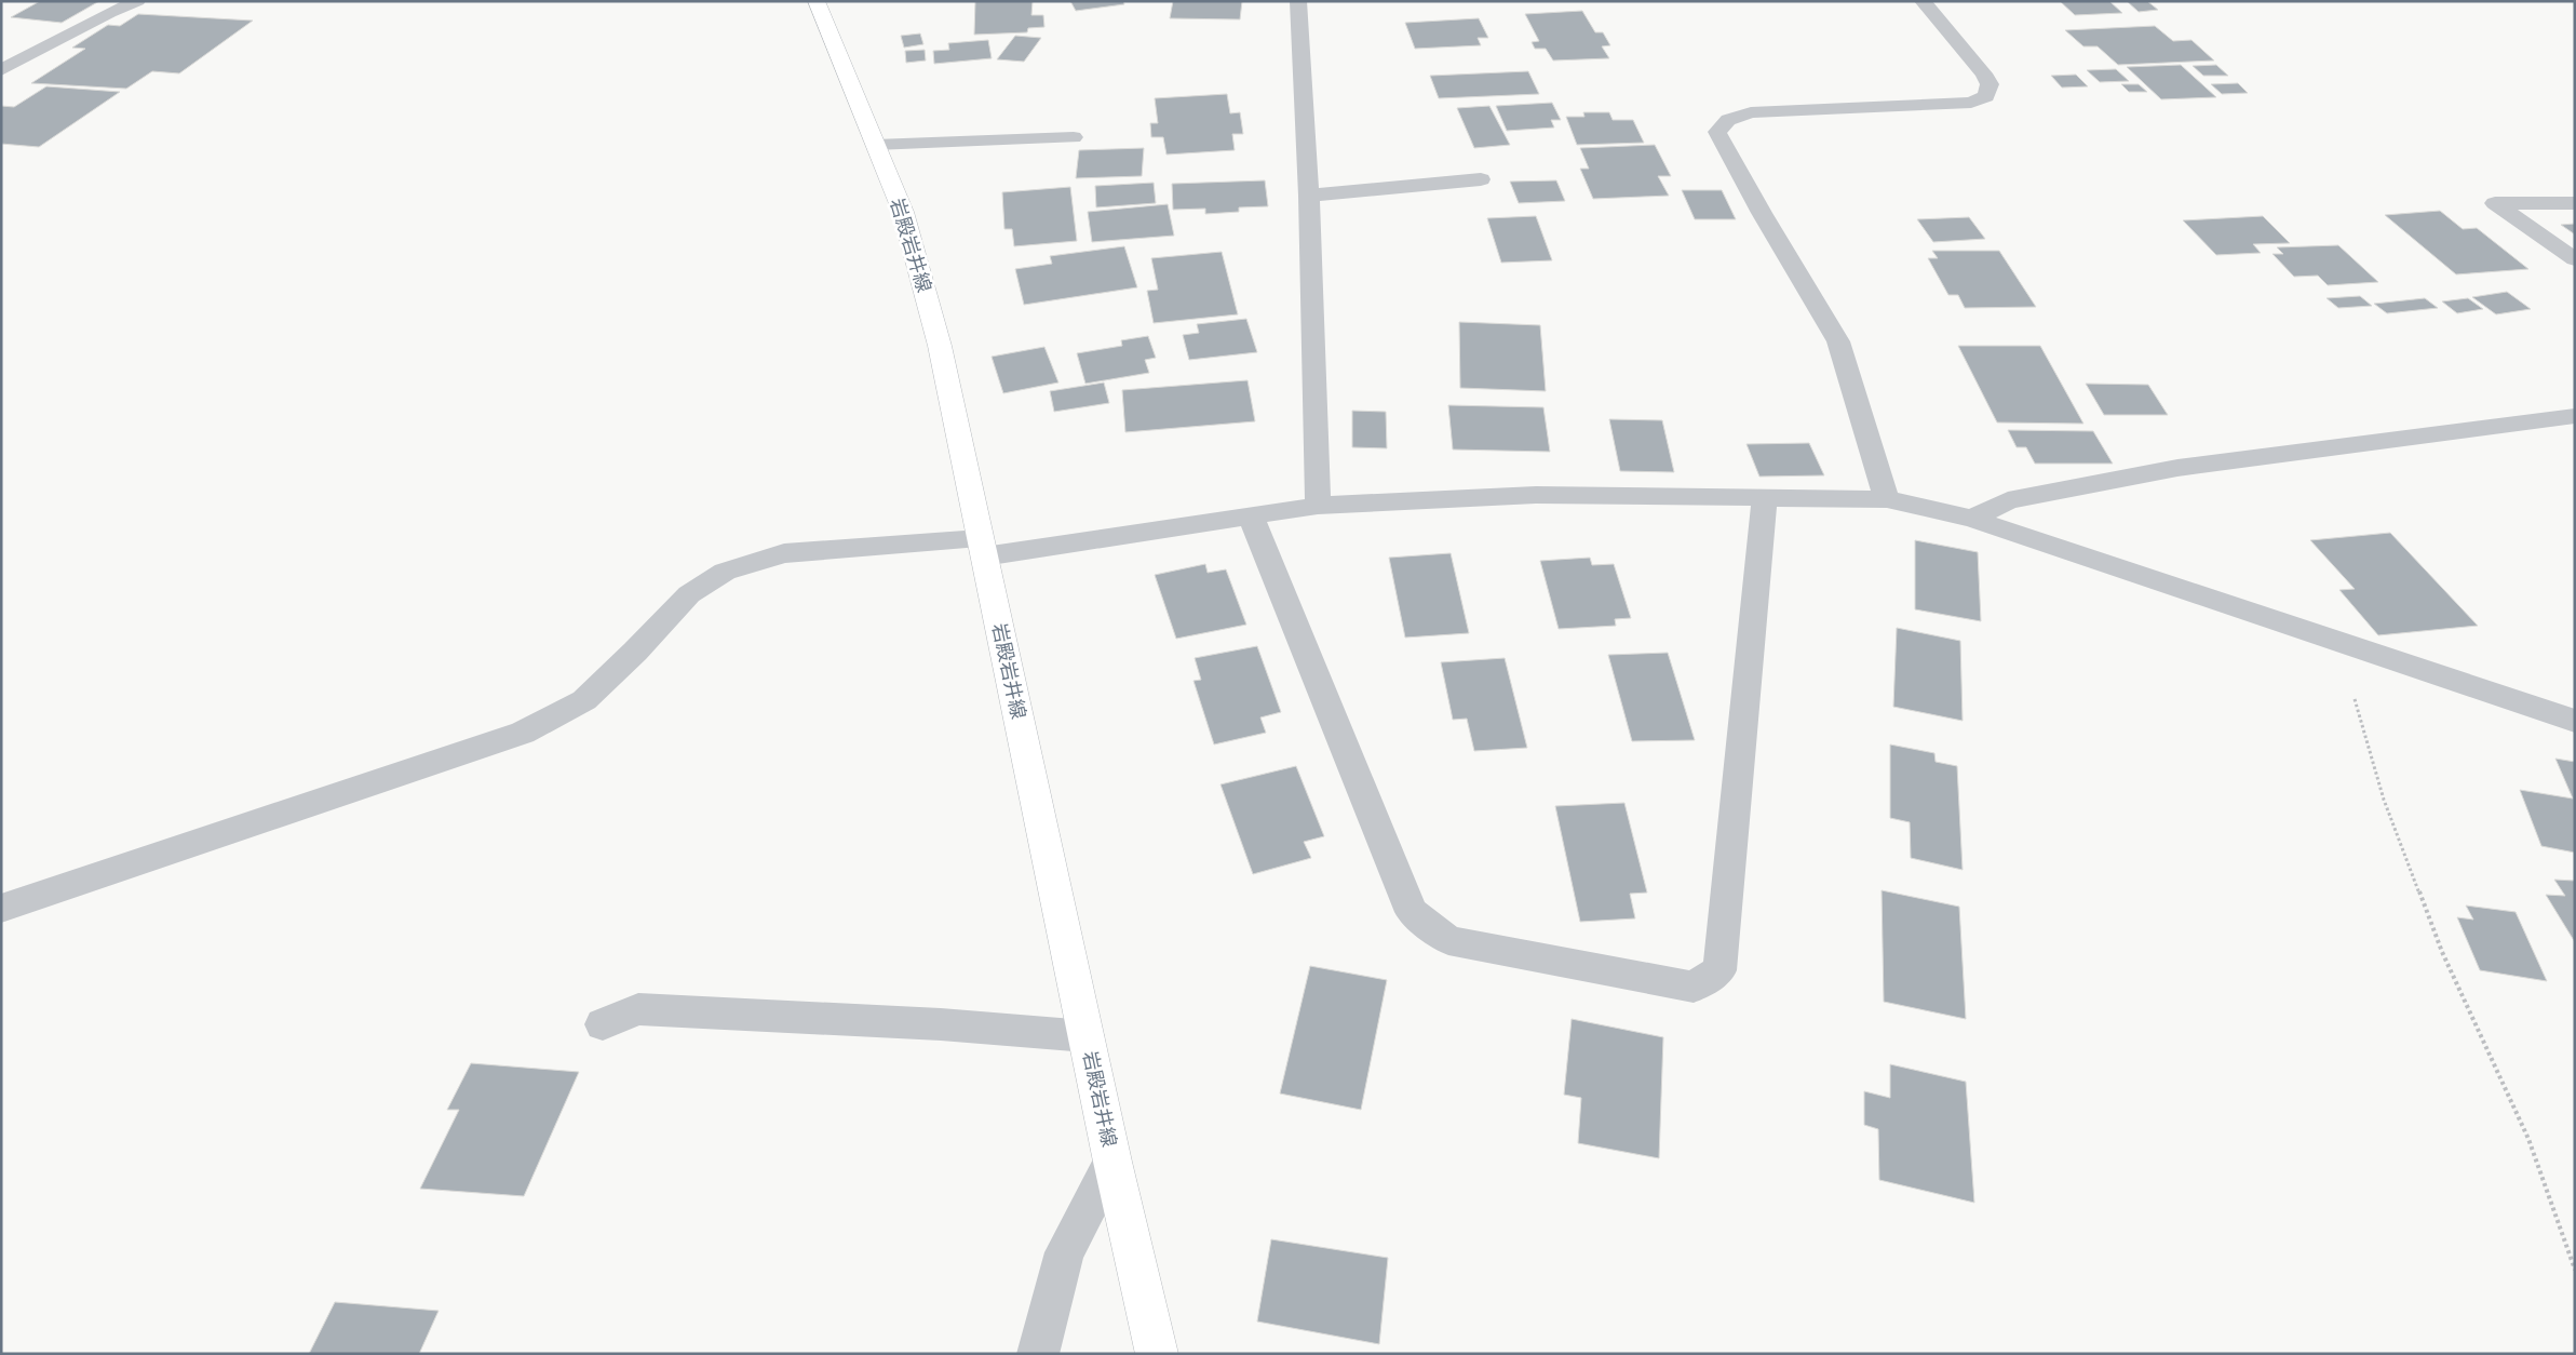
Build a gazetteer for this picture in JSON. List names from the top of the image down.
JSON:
{
  "streets": {
    "main road": ["岩殿岩井線"]
  }
}
